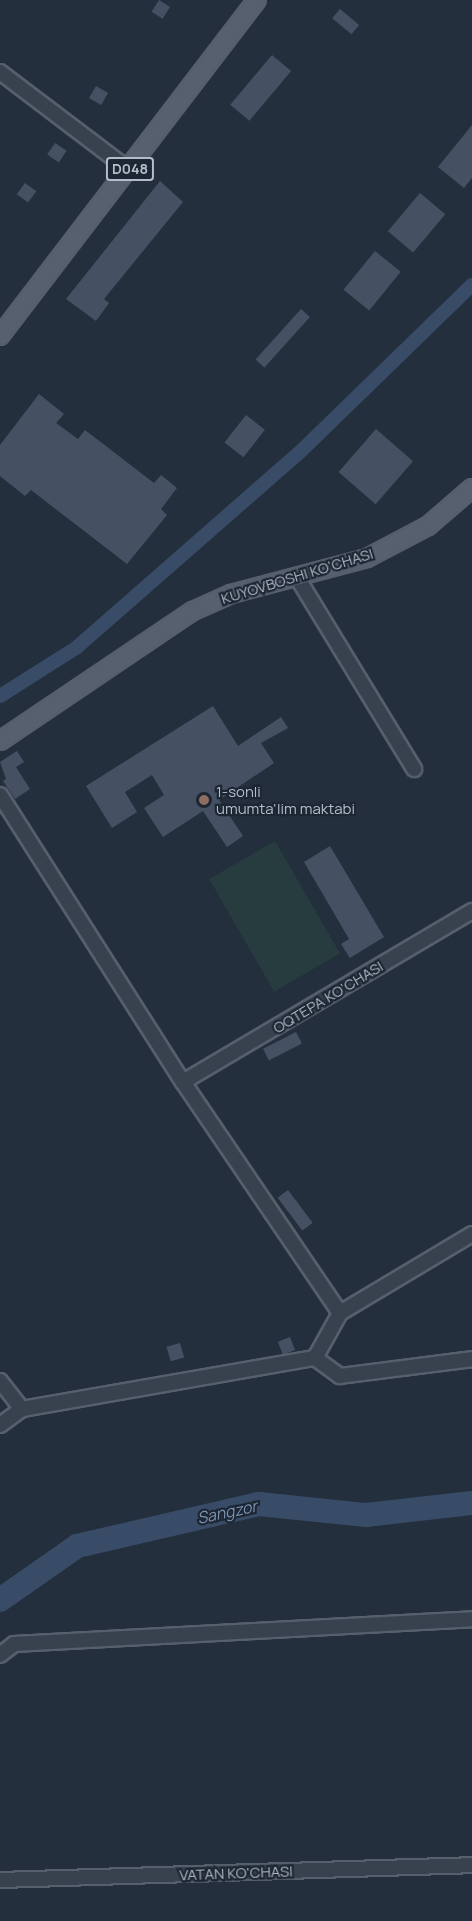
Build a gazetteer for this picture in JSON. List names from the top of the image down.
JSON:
{
  "streets": {
    "main road": ["D048", "KUYOVBOSHI KO'CHASI"],
    "street": ["OQTEPA KO'CHASI", "VATAN KO'CHASI"]
  },
  "water": ["Sangzor"],
  "places": ["1-sonli umumta'lim maktabi"]
}
